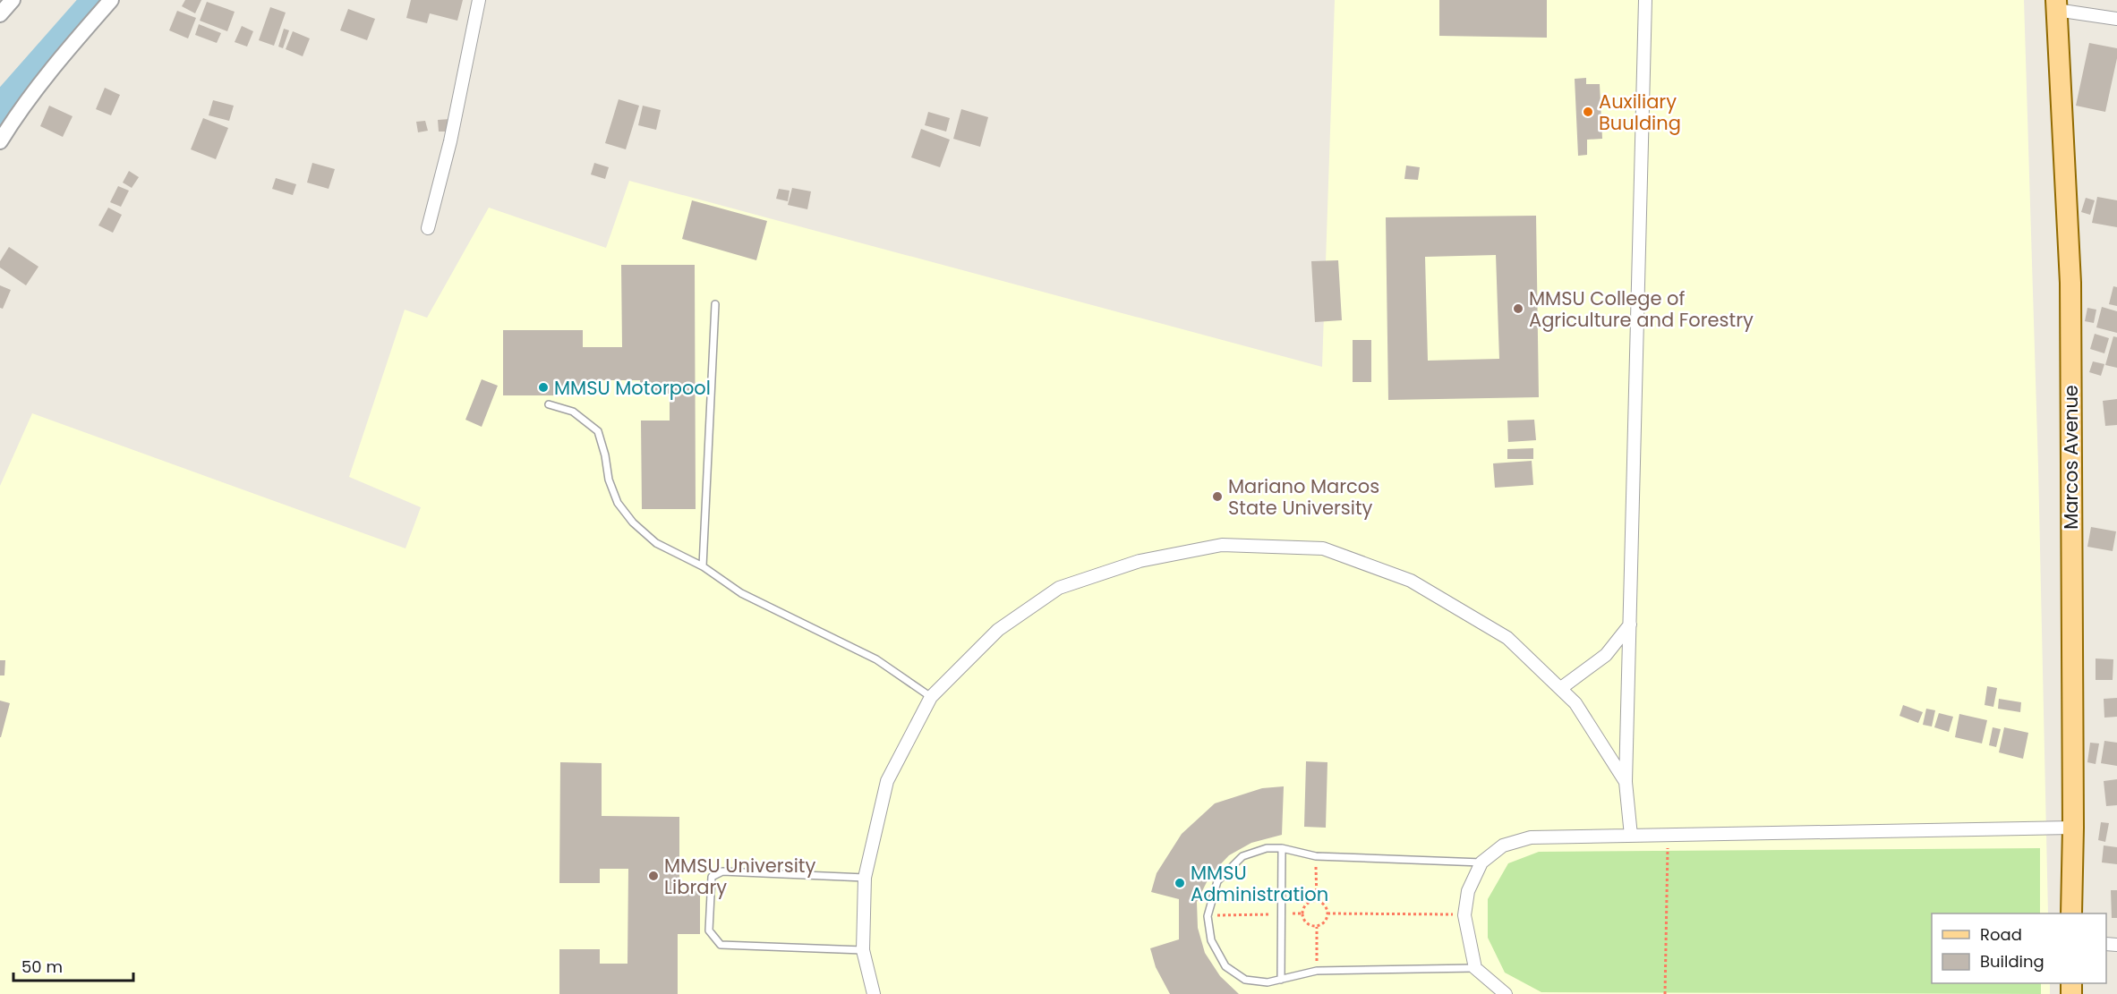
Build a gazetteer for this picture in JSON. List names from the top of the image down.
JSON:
{
  "streets": {
    "main road": ["Marcos Avenue"]
  },
  "places": [
    "Auxiliary Buulding",
    "MMSU College of Agriculture and Forestry",
    "MMSU Motorpool",
    "Mariano Marcos State University",
    "MMSU University Library",
    "MMSU Administration"
  ],
  "legend": ["Road", "Building"],
  "scale_bar": "50 m"
}
